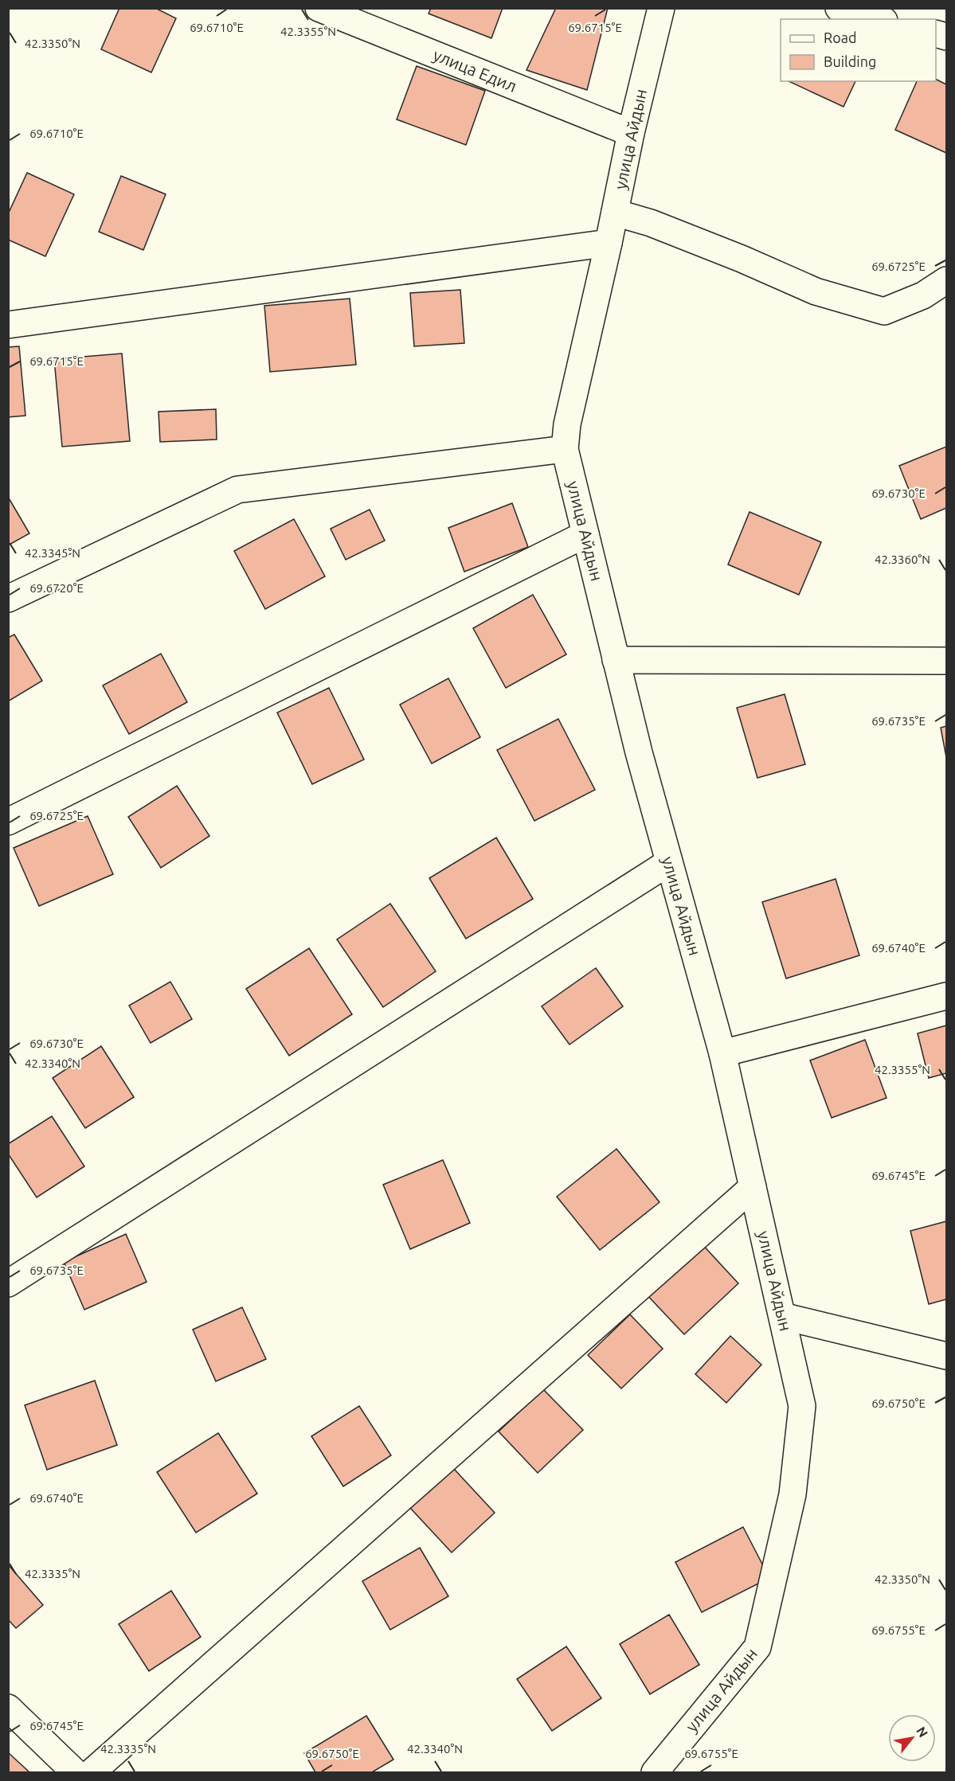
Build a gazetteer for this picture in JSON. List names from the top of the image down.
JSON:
{
  "streets": {
    "street": ["улица Едил", "улица Айдын"]
  },
  "crossings": [
    ["улица Едил", "улица Айдын"]
  ],
  "legend": ["Road", "Building"],
  "north": "top right",
  "coordinates": [
    "69.6710°E",
    "69.6715°E",
    "42.3355°N",
    "42.3350°N",
    "69.6725°E",
    "69.6730°E",
    "42.3345°N",
    "42.3360°N",
    "69.6720°E",
    "69.6735°E",
    "69.6740°E",
    "42.3340°N",
    "69.6745°E",
    "69.6750°E",
    "42.3335°N",
    "69.6755°E"
  ]
}
